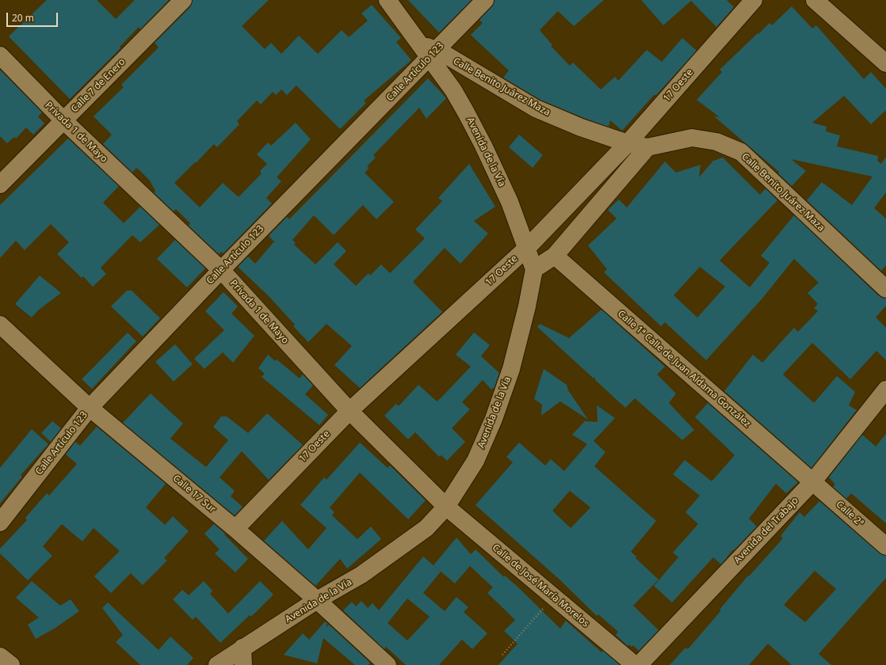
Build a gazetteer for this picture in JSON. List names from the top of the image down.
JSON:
{
  "streets": {
    "street": [
      "Calle Artículo 123",
      "Calle 7 de Enero",
      "17 Oeste",
      "Calle Benito Juárez Maza",
      "Privada 1 de Mayo",
      "Avenida de la Vía",
      "Calle 1ª Calle de Juan Aldama González",
      "Calle 17 Sur",
      "Calle 2ª",
      "Avenida del Trabajo",
      "Calle de José María Morelos"
    ]
  },
  "crossings": [
    ["Calle Artículo 123", "Calle Benito Juárez Maza"],
    ["Calle Artículo 123", "Privada 1 de Mayo"],
    ["Calle Artículo 123", "Avenida de la Vía"],
    ["Calle Artículo 123", "Calle 17 Sur"],
    ["Calle 7 de Enero", "Privada 1 de Mayo"],
    ["17 Oeste", "Calle Benito Juárez Maza"],
    ["17 Oeste", "Privada 1 de Mayo"],
    ["17 Oeste", "Avenida de la Vía"],
    ["17 Oeste", "Calle 17 Sur"],
    ["Calle Benito Juárez Maza", "Avenida de la Vía"],
    ["Privada 1 de Mayo", "Avenida de la Vía"],
    ["Privada 1 de Mayo", "Calle de José María Morelos"],
    ["Avenida de la Vía", "Calle 17 Sur"],
    ["Avenida de la Vía", "Calle de José María Morelos"],
    ["Calle 1ª Calle de Juan Aldama González", "Calle 2ª"],
    ["Calle 1ª Calle de Juan Aldama González", "Avenida del Trabajo"],
    ["Calle 2ª", "Avenida del Trabajo"]
  ],
  "scale_bar": "20 m"
}
